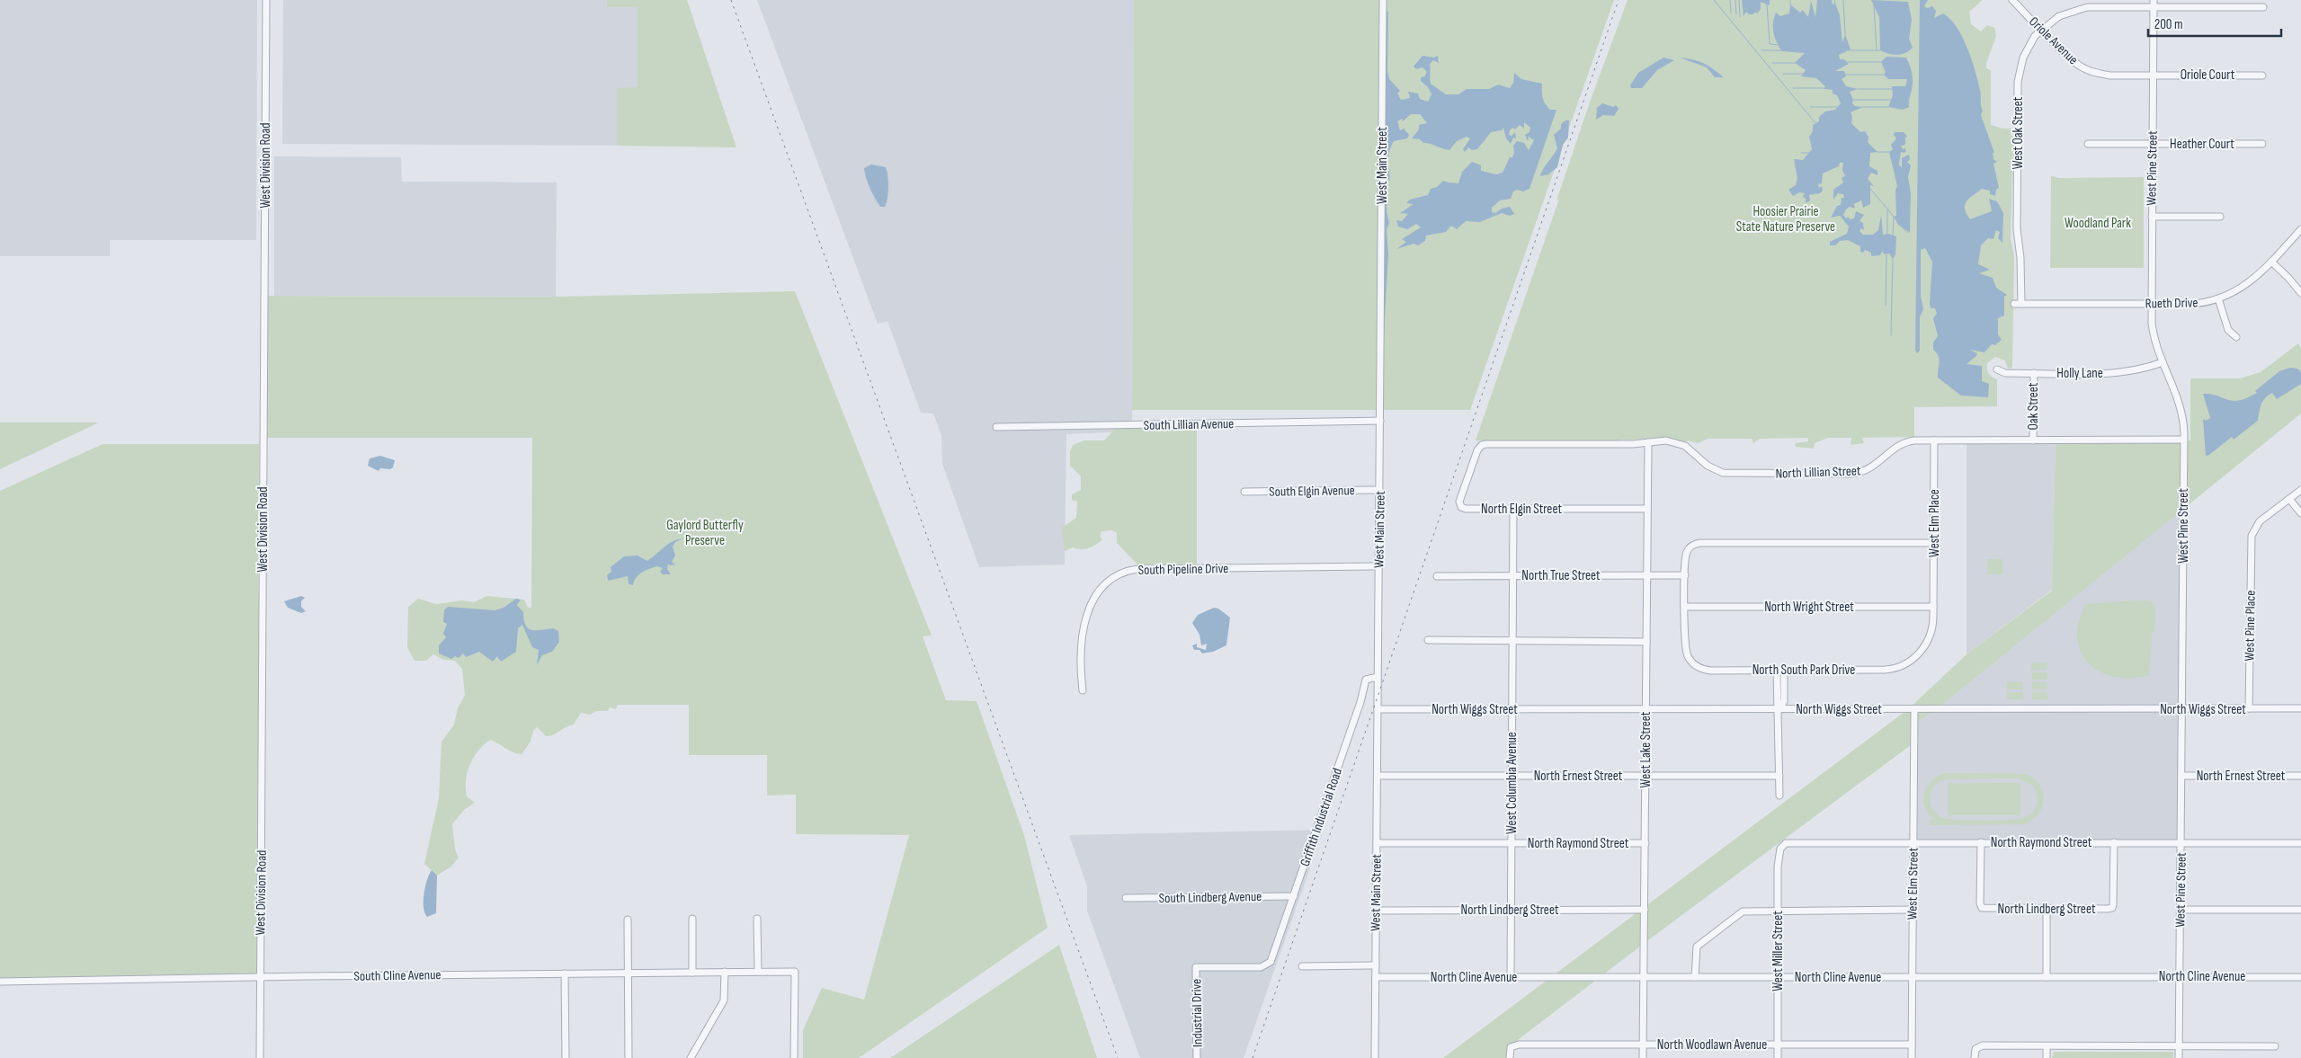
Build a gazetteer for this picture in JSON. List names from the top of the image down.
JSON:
{
  "streets": {
    "street": [
      "Oriole Avenue",
      "Oriole Court",
      "West Oak Street",
      "Heather Court",
      "West Division Road",
      "West Main Street",
      "West Pine Street",
      "Rueth Drive",
      "Holly Lane",
      "Oak Street",
      "South Lillian Avenue",
      "North Lillian Street",
      "South Elgin Avenue",
      "North Elgin Street",
      "West Elm Place",
      "South Pipeline Drive",
      "North True Street",
      "North Wright Street",
      "West Pine Place",
      "North South Park Drive",
      "North Wiggs Street",
      "West Lake Street",
      "North Ernest Street",
      "West Columbia Avenue",
      "Griffith Industrial Road",
      "North Raymond Street",
      "West Elm Street",
      "South Lindberg Avenue",
      "North Lindberg Street",
      "West Miller Street",
      "South Cline Avenue",
      "North Cline Avenue",
      "Industrial Drive",
      "North Woodlawn Avenue"
    ]
  },
  "crossings": [
    ["Oriole Avenue", "Oriole Court"],
    ["Oriole Avenue", "West Oak Street"],
    ["Oriole Avenue", "West Pine Street"],
    ["Oriole Court", "West Pine Street"],
    ["West Oak Street", "West Pine Street"],
    ["West Oak Street", "Rueth Drive"],
    ["Heather Court", "West Pine Street"],
    ["West Division Road", "South Cline Avenue"],
    ["West Main Street", "South Lillian Avenue"],
    ["West Main Street", "South Elgin Avenue"],
    ["West Main Street", "South Pipeline Drive"],
    ["West Main Street", "North Wiggs Street"],
    ["West Main Street", "North Ernest Street"],
    ["West Main Street", "Griffith Industrial Road"],
    ["West Main Street", "North Raymond Street"],
    ["West Main Street", "North Lindberg Street"],
    ["West Main Street", "North Cline Avenue"],
    ["West Pine Street", "Rueth Drive"],
    ["West Pine Street", "Holly Lane"],
    ["West Pine Street", "North Lillian Street"],
    ["West Pine Street", "North Wiggs Street"],
    ["West Pine Street", "North Ernest Street"],
    ["West Pine Street", "North Raymond Street"],
    ["West Pine Street", "North Cline Avenue"],
    ["Holly Lane", "Oak Street"],
    ["Oak Street", "North Lillian Street"],
    ["North Lillian Street", "North Elgin Street"],
    ["North Lillian Street", "West Elm Place"],
    ["North Lillian Street", "West Lake Street"],
    ["North Elgin Street", "West Lake Street"],
    ["North Elgin Street", "West Columbia Avenue"],
    ["West Elm Place", "North Wright Street"],
    ["West Elm Place", "North South Park Drive"],
    ["North True Street", "North South Park Drive"],
    ["North True Street", "West Lake Street"],
    ["North True Street", "West Columbia Avenue"],
    ["North Wright Street", "North South Park Drive"],
    ["West Pine Place", "North Wiggs Street"],
    ["North Wiggs Street", "West Lake Street"],
    ["North Wiggs Street", "West Columbia Avenue"],
    ["North Wiggs Street", "West Elm Street"],
    ["West Lake Street", "North Ernest Street"],
    ["West Lake Street", "North Raymond Street"],
    ["West Lake Street", "North Lindberg Street"],
    ["West Lake Street", "North Cline Avenue"],
    ["West Lake Street", "North Woodlawn Avenue"],
    ["North Ernest Street", "West Columbia Avenue"],
    ["West Columbia Avenue", "North Raymond Street"],
    ["West Columbia Avenue", "North Lindberg Street"],
    ["West Columbia Avenue", "North Cline Avenue"],
    ["Griffith Industrial Road", "South Lindberg Avenue"],
    ["Griffith Industrial Road", "Industrial Drive"],
    ["North Raymond Street", "West Elm Street"],
    ["North Raymond Street", "North Lindberg Street"],
    ["North Raymond Street", "West Miller Street"],
    ["West Elm Street", "North Cline Avenue"],
    ["West Elm Street", "North Woodlawn Avenue"],
    ["West Miller Street", "North Cline Avenue"],
    ["West Miller Street", "North Woodlawn Avenue"]
  ],
  "parks": ["Hoosier Prairie State Nature Preserve", "Woodland Park", "Gaylord Butterfly Preserve"],
  "scale_bar": "200 m"
}
